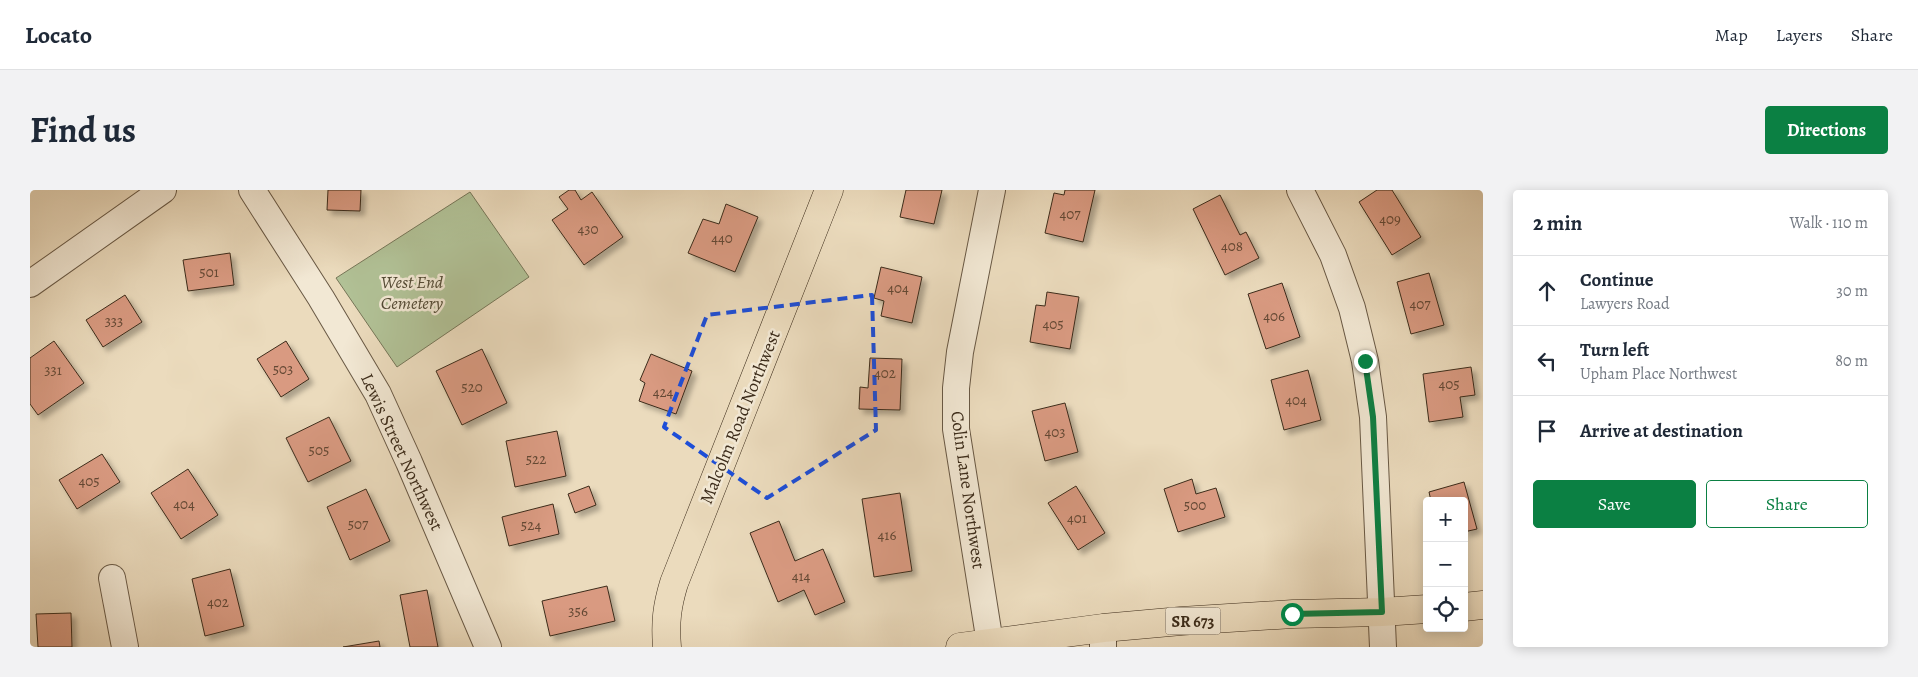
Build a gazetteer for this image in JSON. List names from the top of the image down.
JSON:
{
  "streets": {
    "main road": ["Malcolm Road Northwest", "SR 673"],
    "street": ["Lewis Street Northwest", "Colin Lane Northwest"]
  },
  "crossings": [
    ["Colin Lane Northwest", "SR 673"]
  ],
  "parks": ["West End Cemetery"],
  "house_numbers": [
    "407",
    "409",
    "430",
    "440",
    "408",
    "501",
    "404",
    "407",
    "406",
    "333",
    "405",
    "503",
    "331",
    "402",
    "405",
    "520",
    "424",
    "404",
    "403",
    "505",
    "522",
    "405",
    "404",
    "500",
    "401",
    "507",
    "524",
    "416",
    "414",
    "402",
    "356"
  ],
  "page": {
    "header": "Locato",
    "nav": ["Map", "Layers", "Share"],
    "title": "Find us",
    "buttons": [
      "Directions",
      ["Save", "Share"]
    ],
    "heading": ["2 min", "Walk · 110 m"],
    "list": [
      ["Continue", "Lawyers Road", "30 m"],
      ["Turn left", "Upham Place Northwest", "80 m"],
      "Arrive at destination"
    ],
    "map_buttons": ["+", "−"]
  }
}
